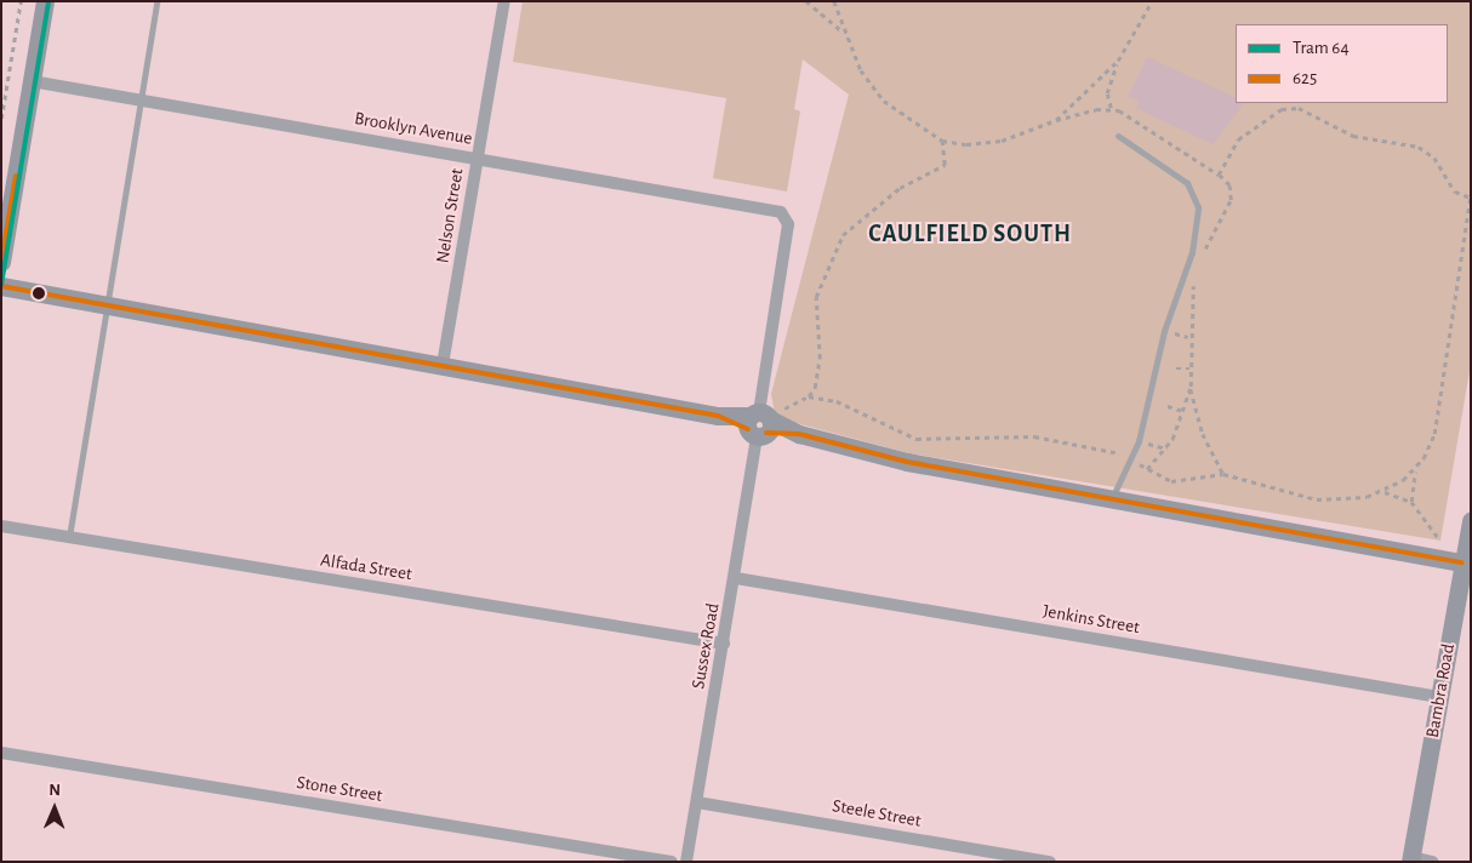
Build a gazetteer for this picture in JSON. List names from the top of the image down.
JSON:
{
  "streets": {
    "street": [
      "Brooklyn Avenue",
      "Nelson Street",
      "Alfada Street",
      "Jenkins Street",
      "Sussex Road",
      "Bambra Road",
      "Stone Street",
      "Steele Street"
    ]
  },
  "crossings": [
    ["Brooklyn Avenue", "Nelson Street"],
    ["Brooklyn Avenue", "Sussex Road"],
    ["Alfada Street", "Sussex Road"],
    ["Jenkins Street", "Sussex Road"],
    ["Jenkins Street", "Bambra Road"],
    ["Sussex Road", "Steele Street"]
  ],
  "districts": ["CAULFIELD SOUTH"],
  "lines": ["tram line 64", "transit line 625"],
  "legend": ["Tram 64", "625"],
  "north": "top"
}
